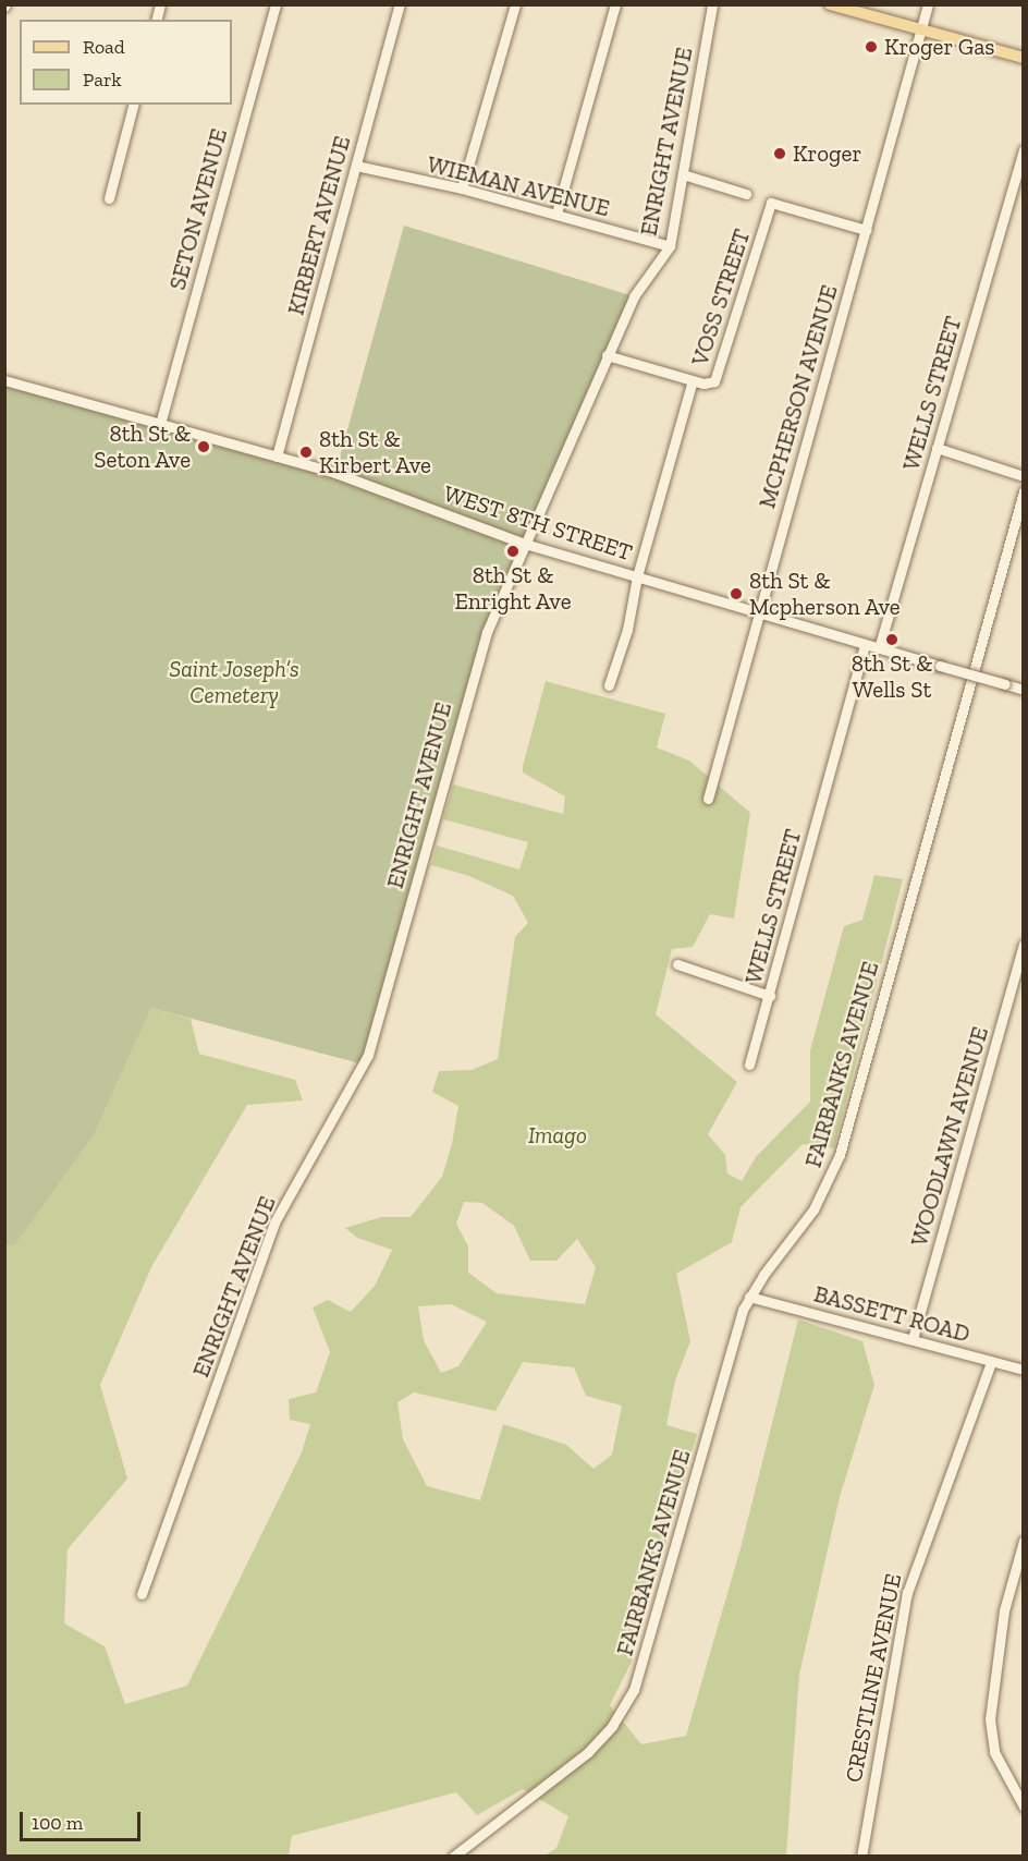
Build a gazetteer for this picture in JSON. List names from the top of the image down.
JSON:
{
  "streets": {
    "street": [
      "ENRIGHT AVENUE",
      "WIEMAN AVENUE",
      "SETON AVENUE",
      "KIRBERT AVENUE",
      "VOSS STREET",
      "WELLS STREET",
      "MCPHERSON AVENUE",
      "WEST 8TH STREET",
      "FAIRBANKS AVENUE",
      "WOODLAWN AVENUE",
      "BASSETT ROAD",
      "CRESTLINE AVENUE"
    ]
  },
  "crossings": [
    ["ENRIGHT AVENUE", "WIEMAN AVENUE"],
    ["ENRIGHT AVENUE", "WEST 8TH STREET"],
    ["WIEMAN AVENUE", "KIRBERT AVENUE"],
    ["SETON AVENUE", "WEST 8TH STREET"],
    ["KIRBERT AVENUE", "WEST 8TH STREET"],
    ["VOSS STREET", "MCPHERSON AVENUE"],
    ["WELLS STREET", "WEST 8TH STREET"],
    ["MCPHERSON AVENUE", "WEST 8TH STREET"],
    ["FAIRBANKS AVENUE", "BASSETT ROAD"],
    ["WOODLAWN AVENUE", "BASSETT ROAD"],
    ["BASSETT ROAD", "CRESTLINE AVENUE"]
  ],
  "parks": ["Saint Joseph’s Cemetery", "Imago"],
  "places": [
    "Kroger Gas",
    "Kroger",
    "8th St & Seton Ave",
    "8th St & Kirbert Ave",
    "8th St & Enright Ave",
    "8th St & Mcpherson Ave",
    "8th St & Wells St"
  ],
  "legend": ["Road", "Park"],
  "scale_bar": "100 m"
}
